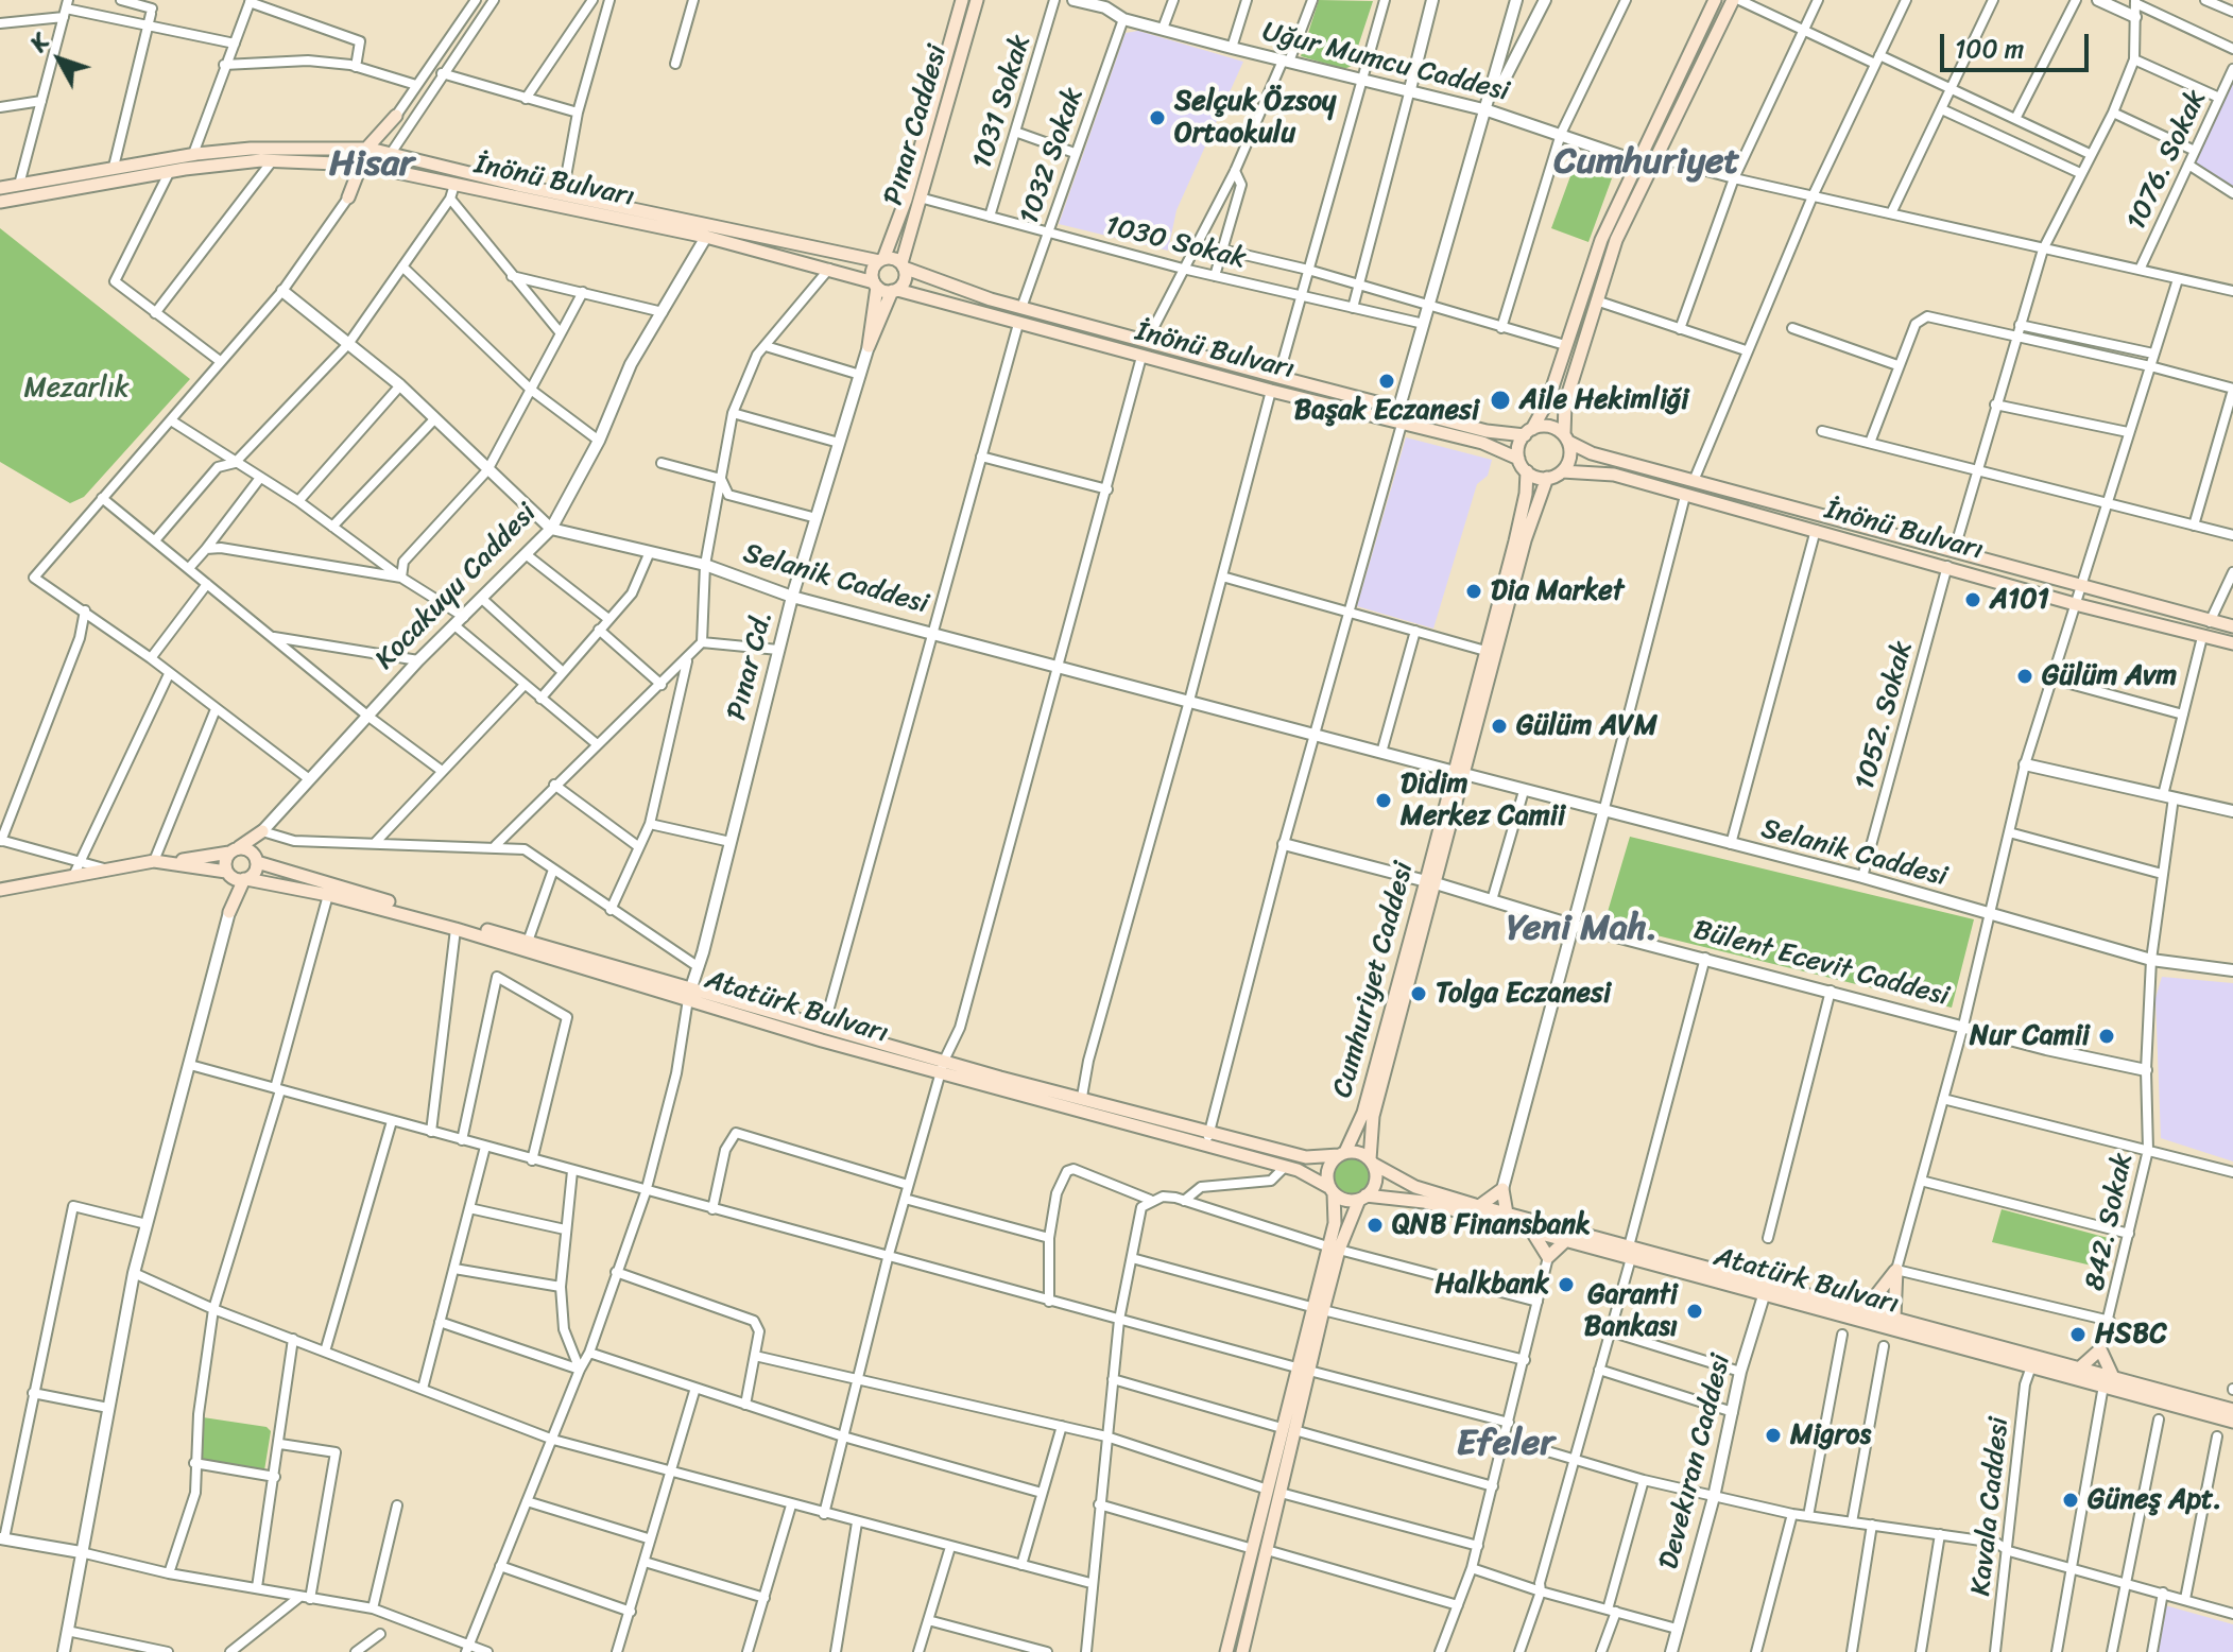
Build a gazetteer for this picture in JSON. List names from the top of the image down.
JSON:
{
  "streets": {
    "main road": [
      "Pınar Caddesi",
      "İnönü Bulvarı",
      "Kocakuyu Caddesi",
      "Cumhuriyet Caddesi",
      "Atatürk Bulvarı"
    ],
    "street": [
      "Uğur Mumcu Caddesi",
      "1031 Sokak",
      "1032 Sokak",
      "1076. Sokak",
      "1030 Sokak",
      "Selanik Caddesi",
      "Pınar Cd.",
      "1052. Sokak",
      "Bülent Ecevit Caddesi",
      "842. Sokak",
      "Devekıran Caddesi",
      "Kavala Caddesi"
    ]
  },
  "crossings": [
    ["Uğur Mumcu Caddesi", "1032 Sokak"],
    ["1031 Sokak", "1030 Sokak"],
    ["Pınar Caddesi", "İnönü Bulvarı"],
    ["Pınar Caddesi", "1030 Sokak"],
    ["1032 Sokak", "İnönü Bulvarı"],
    ["1032 Sokak", "1030 Sokak"],
    ["İnönü Bulvarı", "Kocakuyu Caddesi"],
    ["İnönü Bulvarı", "1052. Sokak"],
    ["İnönü Bulvarı", "Cumhuriyet Caddesi"],
    ["İnönü Bulvarı", "842. Sokak"],
    ["Selanik Caddesi", "Kocakuyu Caddesi"],
    ["Selanik Caddesi", "Pınar Cd."],
    ["Selanik Caddesi", "1052. Sokak"],
    ["Selanik Caddesi", "Cumhuriyet Caddesi"],
    ["Selanik Caddesi", "842. Sokak"],
    ["Kocakuyu Caddesi", "Atatürk Bulvarı"],
    ["Pınar Cd.", "Atatürk Bulvarı"],
    ["Bülent Ecevit Caddesi", "Cumhuriyet Caddesi"],
    ["Bülent Ecevit Caddesi", "842. Sokak"],
    ["Cumhuriyet Caddesi", "Atatürk Bulvarı"],
    ["Atatürk Bulvarı", "Devekıran Caddesi"],
    ["Atatürk Bulvarı", "Kavala Caddesi"]
  ],
  "districts": [
    "Cumhuriyet",
    "Hisar",
    "Yeni Mah.",
    "Efeler"
  ],
  "parks": ["Mezarlık"],
  "places": [
    "Selçuk Özsoy Ortaokulu",
    "Başak Eczanesi",
    "Aile Hekimliği",
    "Dia Market",
    "A101",
    "Gülüm Avm",
    "Gülüm AVM",
    "Didim Merkez Camii",
    "Tolga Eczanesi",
    "Nur Camii",
    "QNB Finansbank",
    "Halkbank",
    "Garanti Bankası",
    "HSBC",
    "Migros",
    "Güneş Apt."
  ],
  "scale_bar": "100 m",
  "north": "top left"
}
